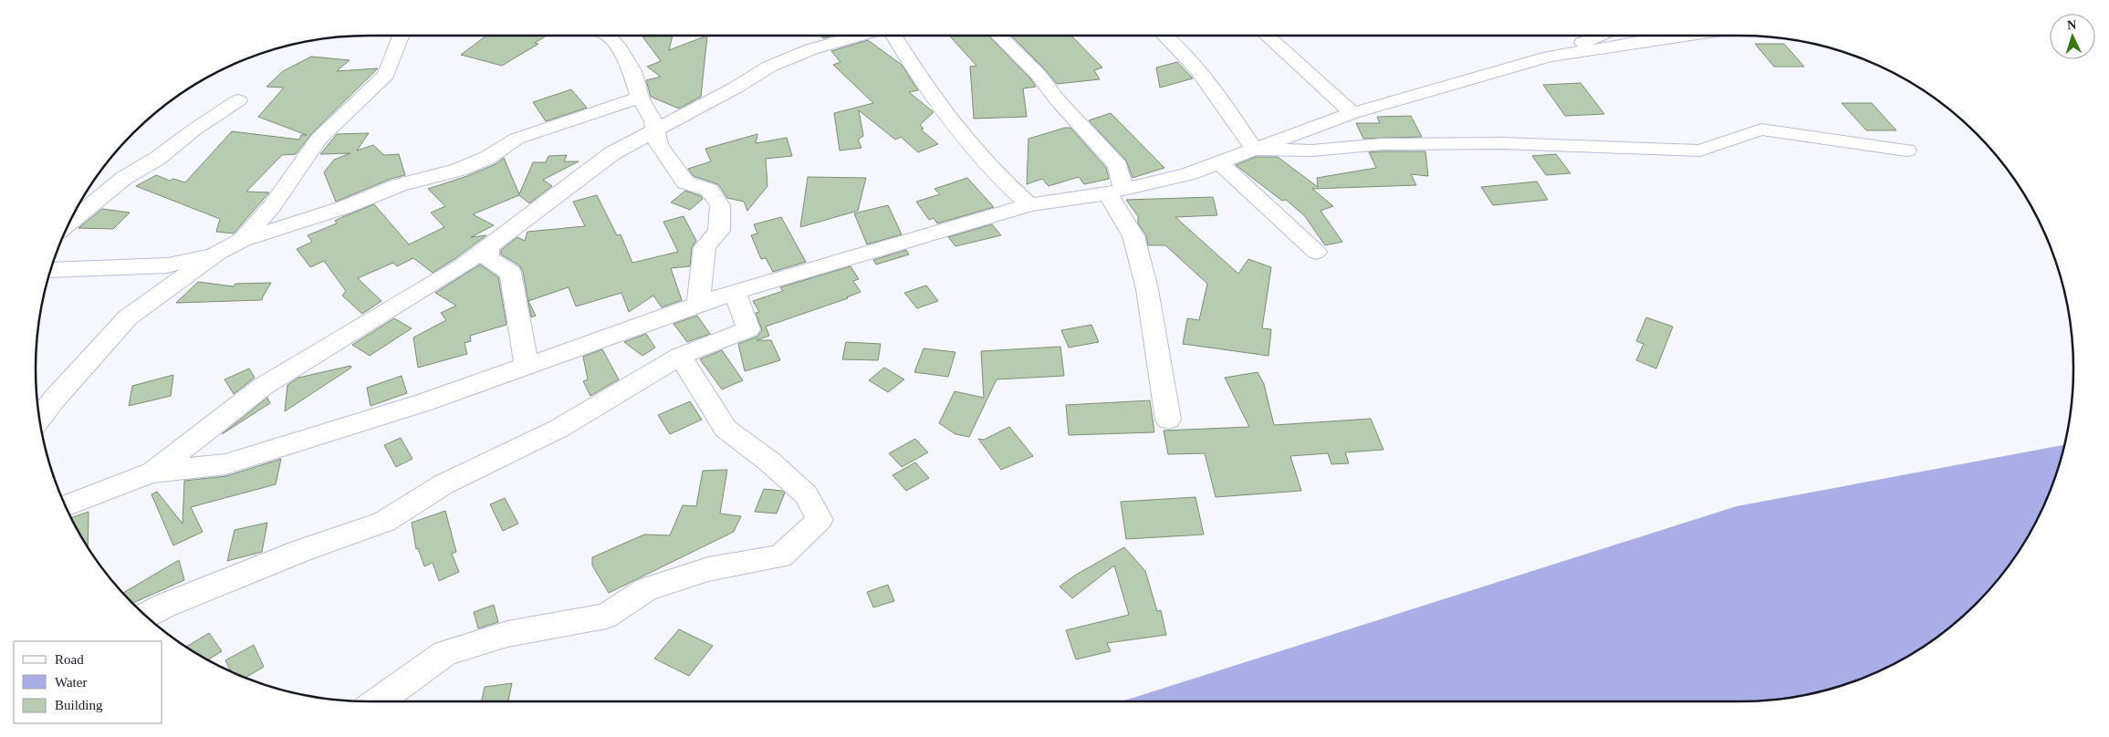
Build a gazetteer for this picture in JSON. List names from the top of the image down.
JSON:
{
  "legend": ["Road", "Water", "Building"],
  "north": "top"
}
